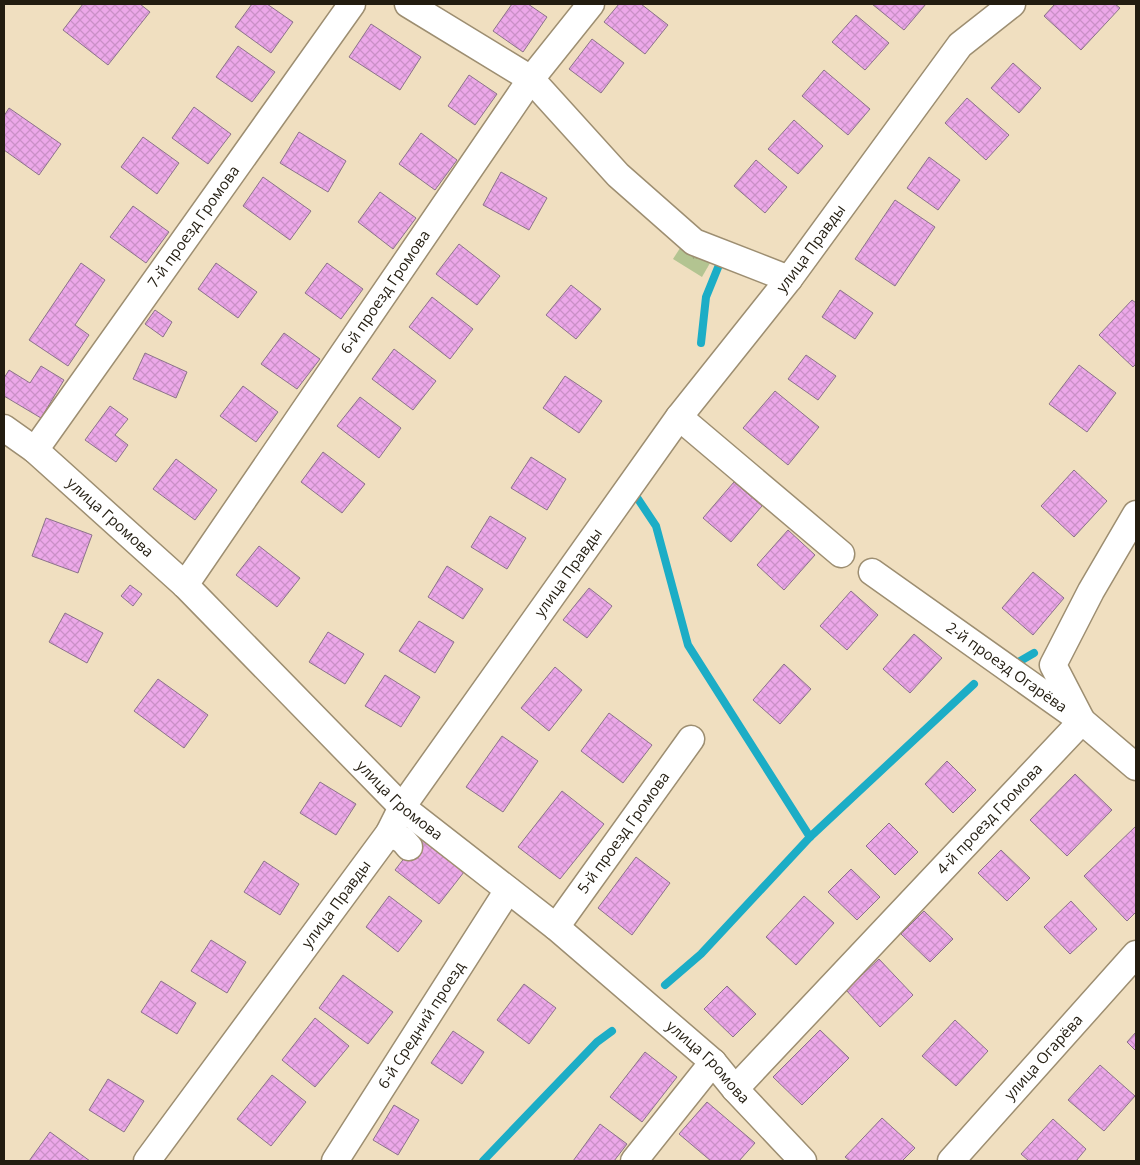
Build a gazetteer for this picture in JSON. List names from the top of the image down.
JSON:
{
  "streets": {
    "street": [
      "7-й проезд Громова",
      "улица Правды",
      "6-й проезд Громова",
      "улица Громова",
      "2-й проезд Огарёва",
      "4-й проезд Громова",
      "5-й проезд Громова",
      "6-й Средний проезд",
      "улица Огарёва"
    ]
  },
  "crossings": [
    ["7-й проезд Громова", "улица Громова"],
    ["улица Правды", "улица Громова"],
    ["6-й проезд Громова", "улица Громова"],
    ["улица Громова", "4-й проезд Громова"],
    ["улица Громова", "5-й проезд Громова"],
    ["улица Громова", "6-й Средний проезд"],
    ["2-й проезд Огарёва", "4-й проезд Громова"]
  ]
}
